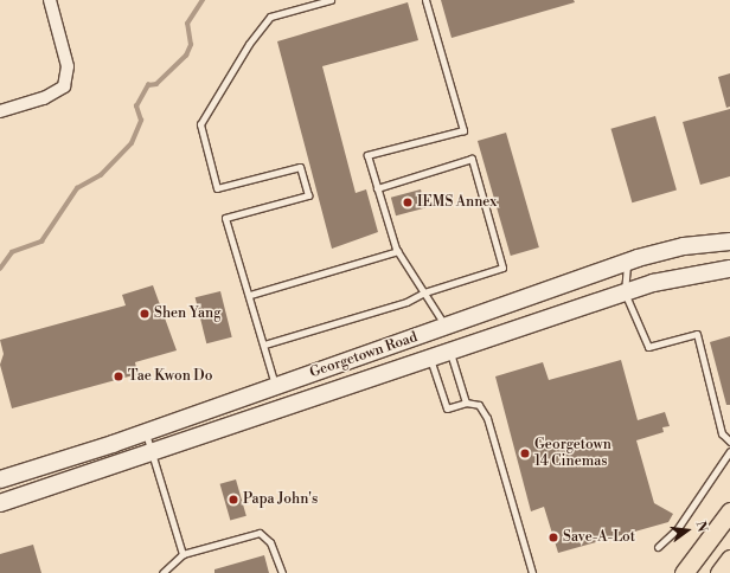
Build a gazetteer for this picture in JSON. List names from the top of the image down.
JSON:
{
  "streets": {
    "main road": ["Georgetown Road"]
  },
  "places": [
    "IEMS Annex",
    "Shen Yang",
    "Tae Kwon Do",
    "Georgetown 14 Cinemas",
    "Papa John's",
    "Save-A-Lot"
  ],
  "north": "right"
}
